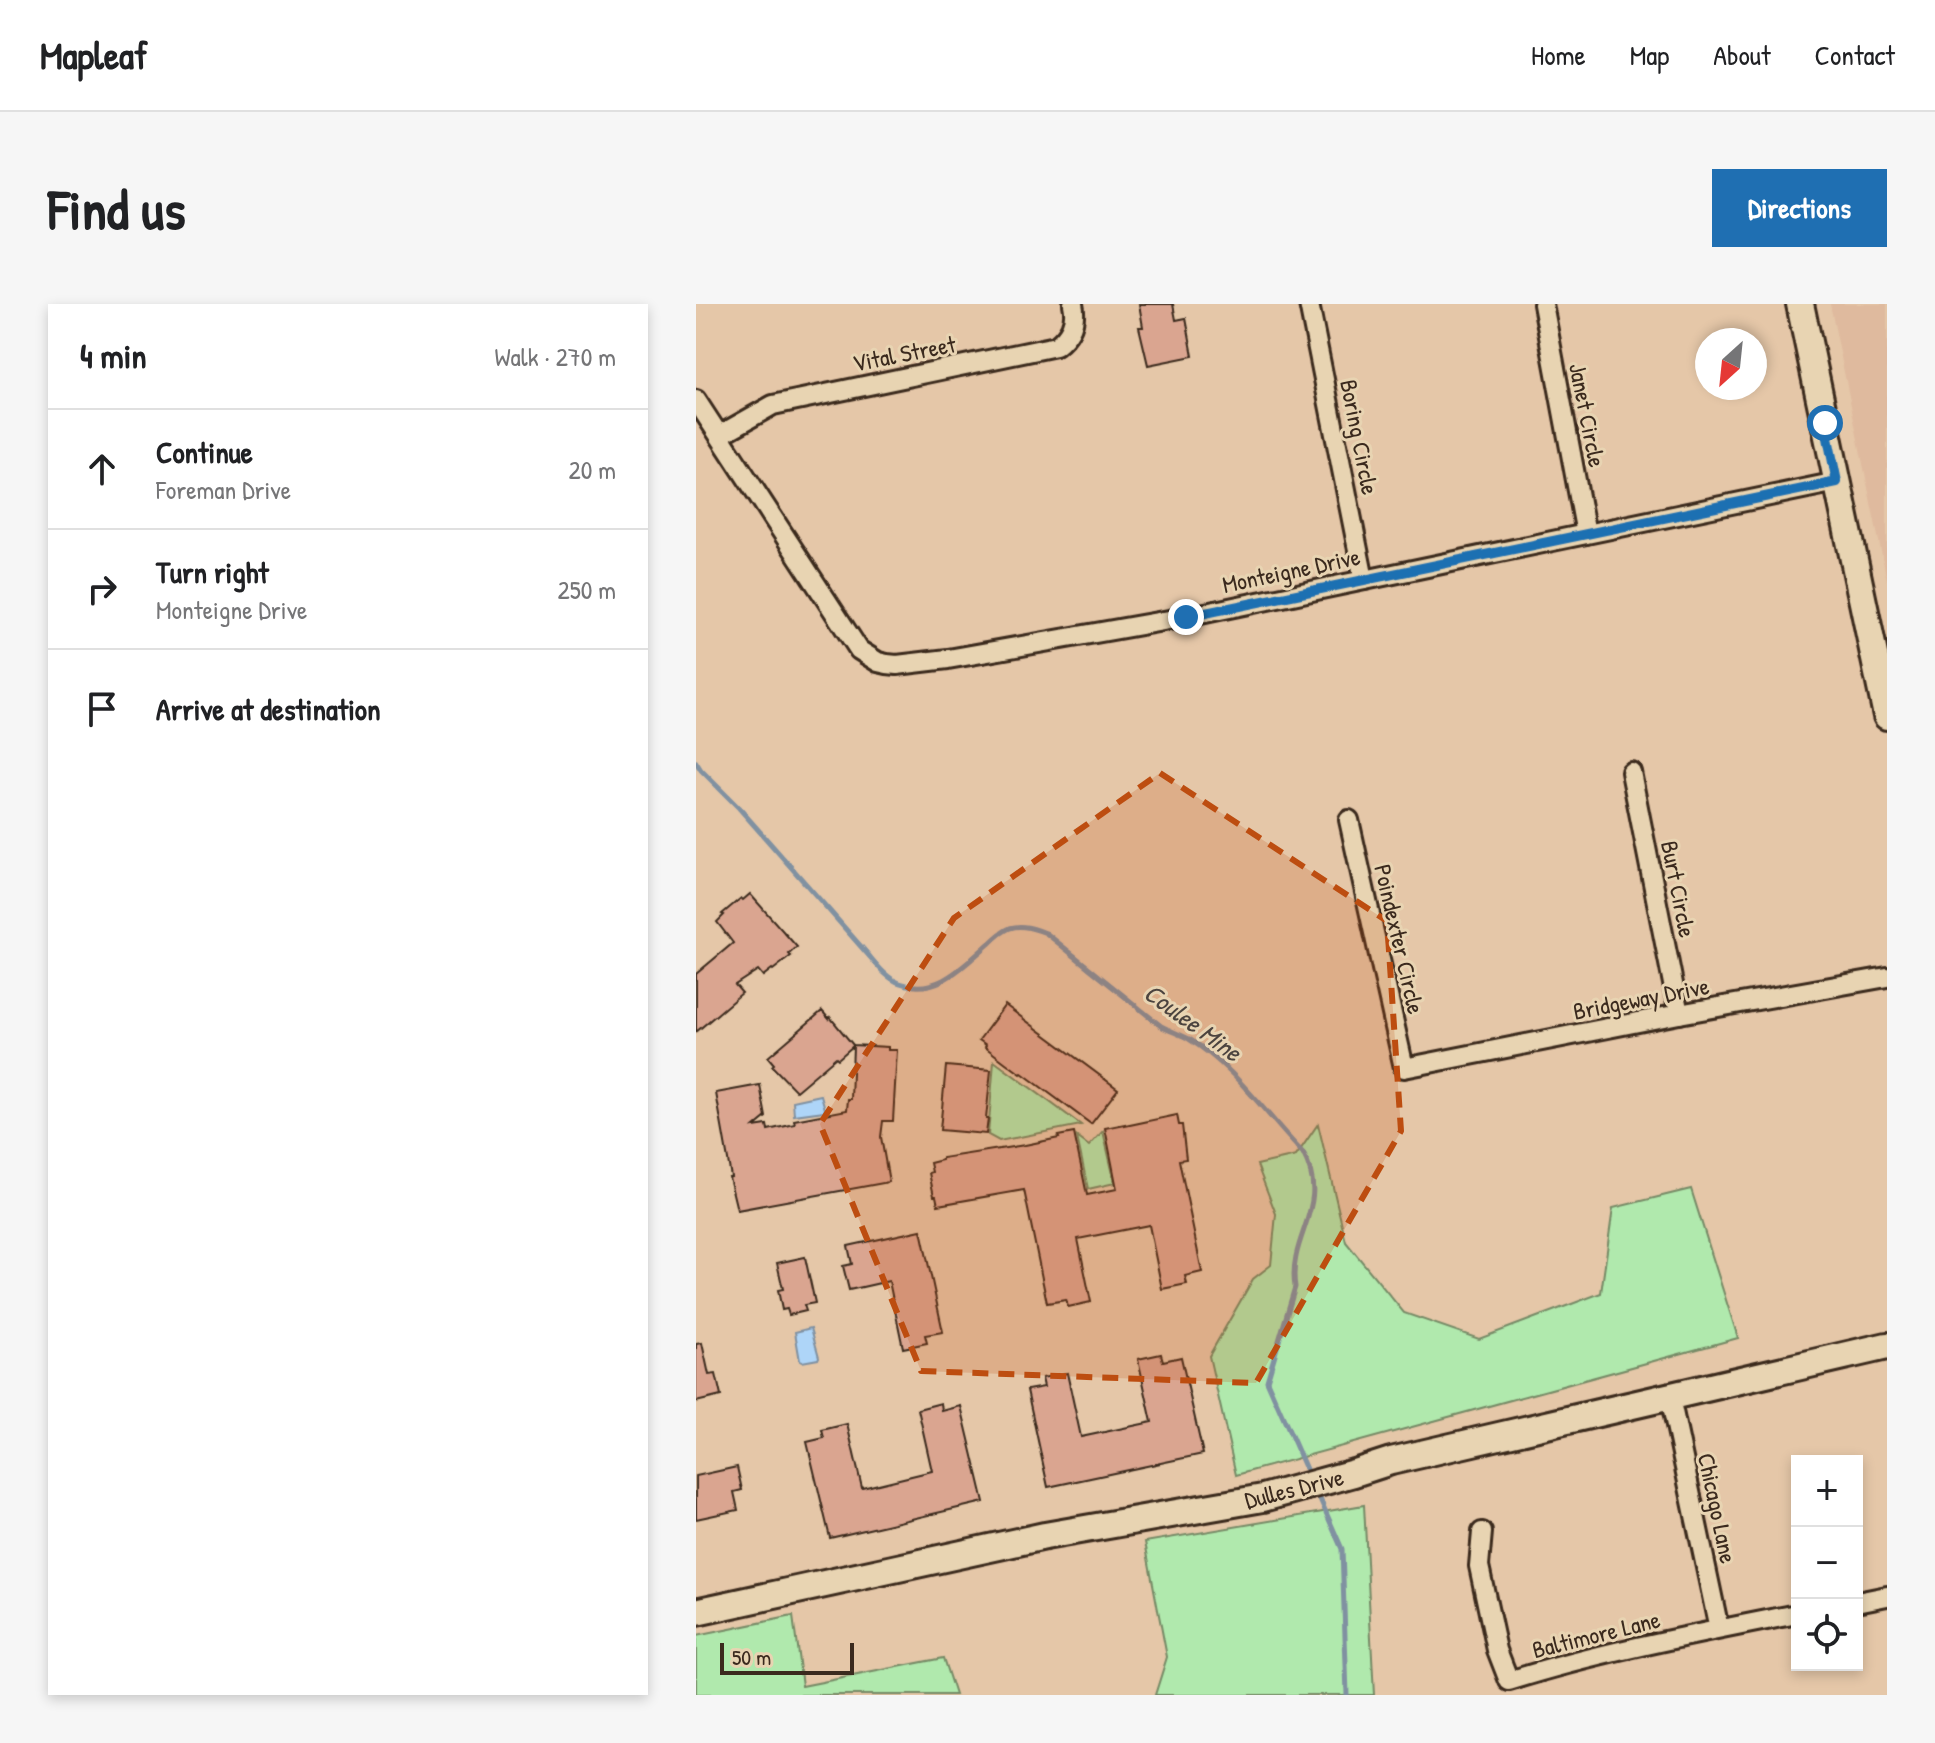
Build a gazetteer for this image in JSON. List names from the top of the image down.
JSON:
{
  "streets": {
    "street": [
      "Vital Street",
      "Janet Circle",
      "Boring Circle",
      "Monteigne Drive",
      "Burt Circle",
      "Poindexter Circle",
      "Bridgeway Drive",
      "Dulles Drive",
      "Chicago Lane",
      "Baltimore Lane"
    ]
  },
  "crossings": [
    ["Vital Street", "Monteigne Drive"],
    ["Janet Circle", "Monteigne Drive"],
    ["Boring Circle", "Monteigne Drive"],
    ["Burt Circle", "Bridgeway Drive"],
    ["Poindexter Circle", "Bridgeway Drive"],
    ["Dulles Drive", "Chicago Lane"],
    ["Chicago Lane", "Baltimore Lane"]
  ],
  "water": ["Coulee Mine"],
  "scale_bar": "50 m",
  "north": "bottom left",
  "page": {
    "header": "Mapleaf",
    "nav": [
      "Home",
      "Map",
      "About",
      "Contact"
    ],
    "buttons": "Directions",
    "title": "Find us",
    "heading": ["4 min", "Walk · 270 m"],
    "list": [
      ["Continue", "Foreman Drive", "20 m"],
      ["Turn right", "Monteigne Drive", "250 m"],
      "Arrive at destination"
    ],
    "map_buttons": ["+", "−"],
    "scale": "50 m"
  }
}
